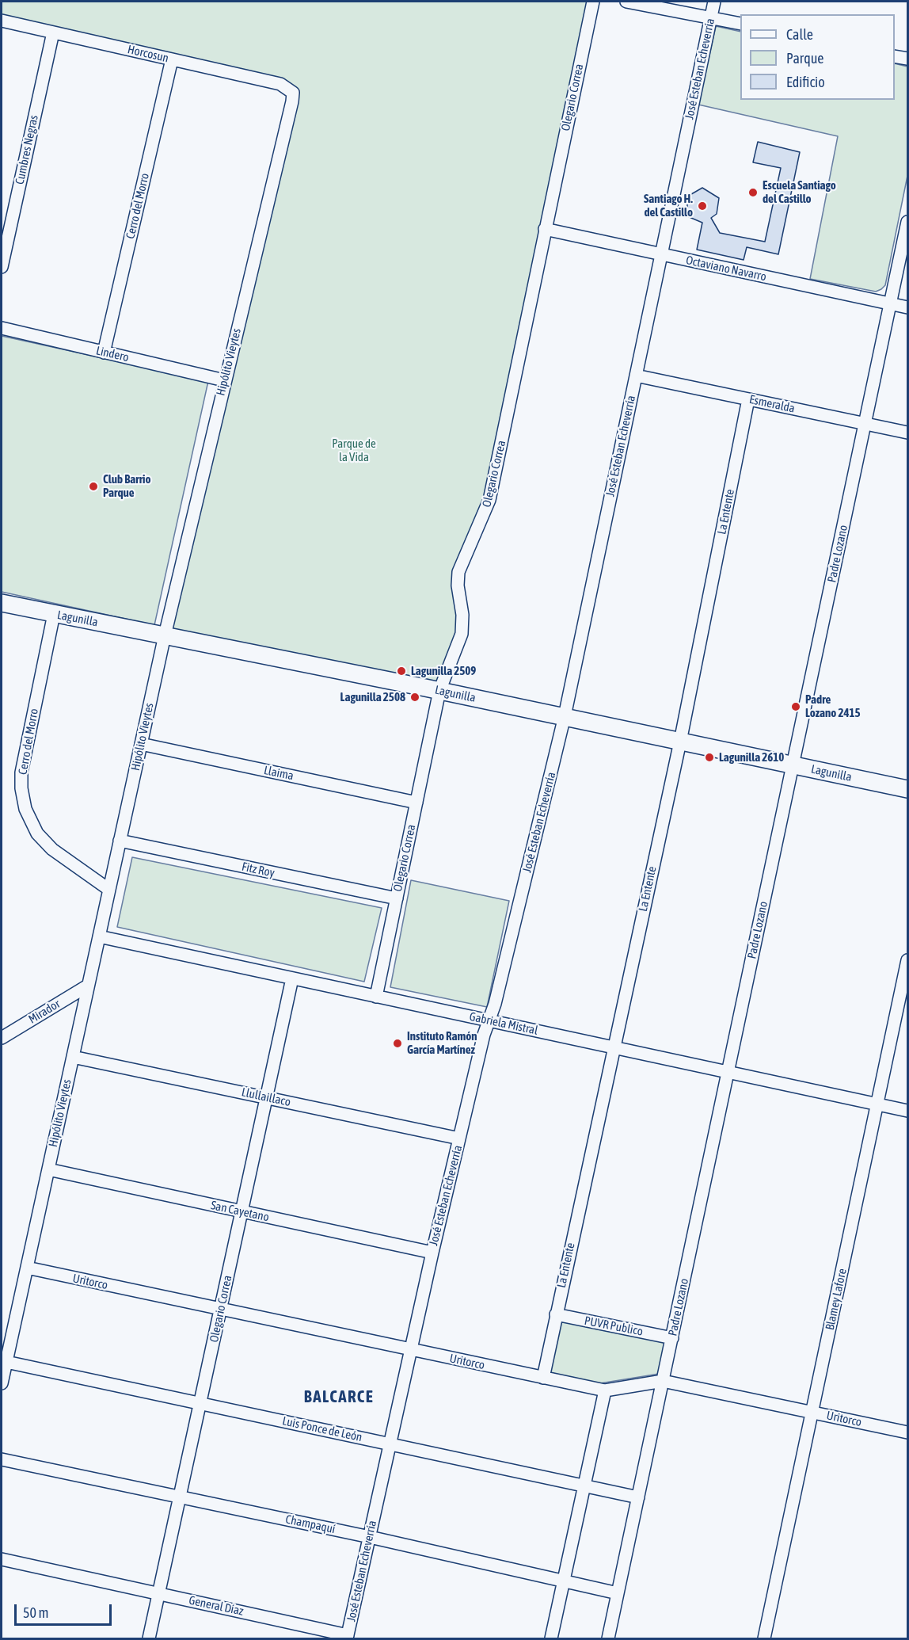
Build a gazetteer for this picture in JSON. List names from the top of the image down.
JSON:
{
  "streets": {
    "main road": ["Lagunilla"],
    "street": [
      "Horcosun",
      "José Esteban Echeverría",
      "Olegario Correa",
      "Cumbres Negras",
      "Cerro del Morro",
      "Octaviano Navarro",
      "Lindero",
      "Hipólito Vieytes",
      "Esmeralda",
      "La Entente",
      "Padre Lozano",
      "Llaima",
      "Fitz Roy",
      "Mirador",
      "Gabriela Mistral",
      "Llullaillaco",
      "San Cayetano",
      "Uritorco",
      "Blamey Lafore",
      "PUVR Publico",
      "Luis Ponce de León",
      "Champaquí",
      "General Díaz"
    ]
  },
  "crossings": [
    ["Horcosun", "Cumbres Negras"],
    ["Horcosun", "Cerro del Morro"],
    ["Horcosun", "Hipólito Vieytes"],
    ["José Esteban Echeverría", "Octaviano Navarro"],
    ["José Esteban Echeverría", "Esmeralda"],
    ["José Esteban Echeverría", "Lagunilla"],
    ["José Esteban Echeverría", "Gabriela Mistral"],
    ["José Esteban Echeverría", "Llullaillaco"],
    ["José Esteban Echeverría", "San Cayetano"],
    ["José Esteban Echeverría", "Uritorco"],
    ["José Esteban Echeverría", "Luis Ponce de León"],
    ["José Esteban Echeverría", "Champaquí"],
    ["José Esteban Echeverría", "General Díaz"],
    ["Olegario Correa", "Octaviano Navarro"],
    ["Olegario Correa", "Lagunilla"],
    ["Olegario Correa", "Llaima"],
    ["Olegario Correa", "Fitz Roy"],
    ["Olegario Correa", "Gabriela Mistral"],
    ["Olegario Correa", "Llullaillaco"],
    ["Olegario Correa", "San Cayetano"],
    ["Olegario Correa", "Uritorco"],
    ["Olegario Correa", "Luis Ponce de León"],
    ["Olegario Correa", "Champaquí"],
    ["Olegario Correa", "General Díaz"],
    ["Cerro del Morro", "Lindero"],
    ["Cerro del Morro", "Hipólito Vieytes"],
    ["Cerro del Morro", "Lagunilla"],
    ["Octaviano Navarro", "Padre Lozano"],
    ["Lindero", "Hipólito Vieytes"],
    ["Hipólito Vieytes", "Lagunilla"],
    ["Hipólito Vieytes", "Llaima"],
    ["Hipólito Vieytes", "Fitz Roy"],
    ["Hipólito Vieytes", "Mirador"],
    ["Hipólito Vieytes", "Gabriela Mistral"],
    ["Hipólito Vieytes", "Llullaillaco"],
    ["Hipólito Vieytes", "San Cayetano"],
    ["Hipólito Vieytes", "Uritorco"],
    ["Hipólito Vieytes", "Luis Ponce de León"],
    ["Esmeralda", "La Entente"],
    ["Esmeralda", "Padre Lozano"],
    ["La Entente", "Lagunilla"],
    ["La Entente", "Gabriela Mistral"],
    ["La Entente", "Uritorco"],
    ["La Entente", "PUVR Publico"],
    ["Padre Lozano", "Lagunilla"],
    ["Padre Lozano", "Gabriela Mistral"],
    ["Padre Lozano", "Uritorco"],
    ["Padre Lozano", "PUVR Publico"],
    ["Padre Lozano", "Luis Ponce de León"],
    ["Padre Lozano", "Champaquí"],
    ["Gabriela Mistral", "Blamey Lafore"],
    ["Uritorco", "Blamey Lafore"]
  ],
  "districts": ["BALCARCE"],
  "parks": ["Parque de la Vida"],
  "places": [
    "Escuela Santiago del Castillo",
    "Santiago H. del Castillo",
    "Club Barrio Parque",
    "Lagunilla 2509",
    "Lagunilla 2508",
    "Padre Lozano 2415",
    "Lagunilla 2610",
    "Instituto Ramón García Martínez"
  ],
  "legend": ["Calle", "Parque", "Edificio"],
  "scale_bar": "50 m"
}
